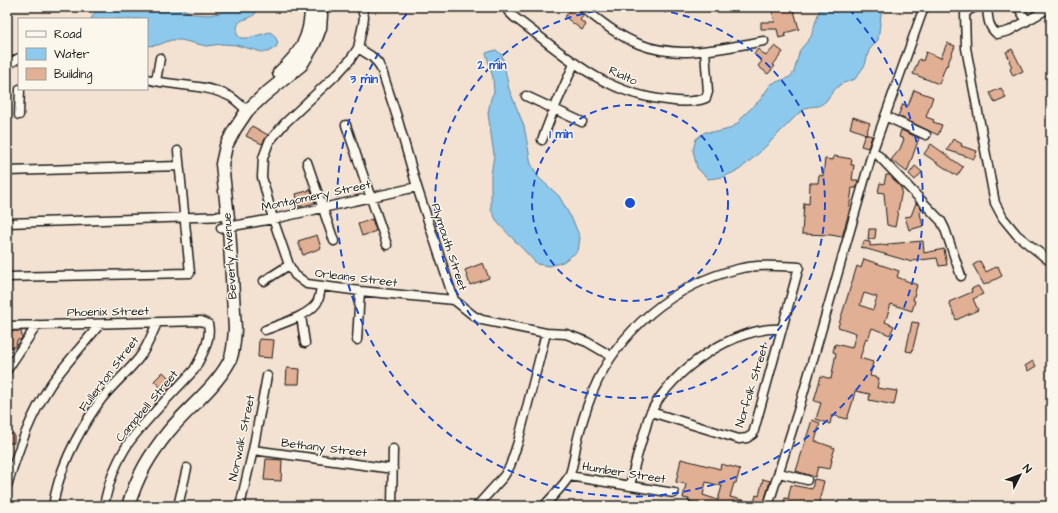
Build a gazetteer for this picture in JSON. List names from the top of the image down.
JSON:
{
  "streets": {
    "street": [
      "Rialto",
      "Montgomery Street",
      "Plymouth Street",
      "Beverly Avenue",
      "Orleans Street",
      "Phoenix Street",
      "Fullerton Street",
      "Norfolk Street",
      "Campbell Street",
      "Norwalk Street",
      "Bethany Street",
      "Humber Street"
    ]
  },
  "crossings": [
    ["Montgomery Street", "Plymouth Street"],
    ["Montgomery Street", "Beverly Avenue"],
    ["Montgomery Street", "Orleans Street"],
    ["Plymouth Street", "Orleans Street"],
    ["Plymouth Street", "Norfolk Street"],
    ["Phoenix Street", "Fullerton Street"],
    ["Phoenix Street", "Campbell Street"],
    ["Norwalk Street", "Bethany Street"]
  ],
  "legend": ["Road", "Water", "Building"],
  "north": "top right",
  "rings": ["2 min", "3 min", "1 min"]
}
